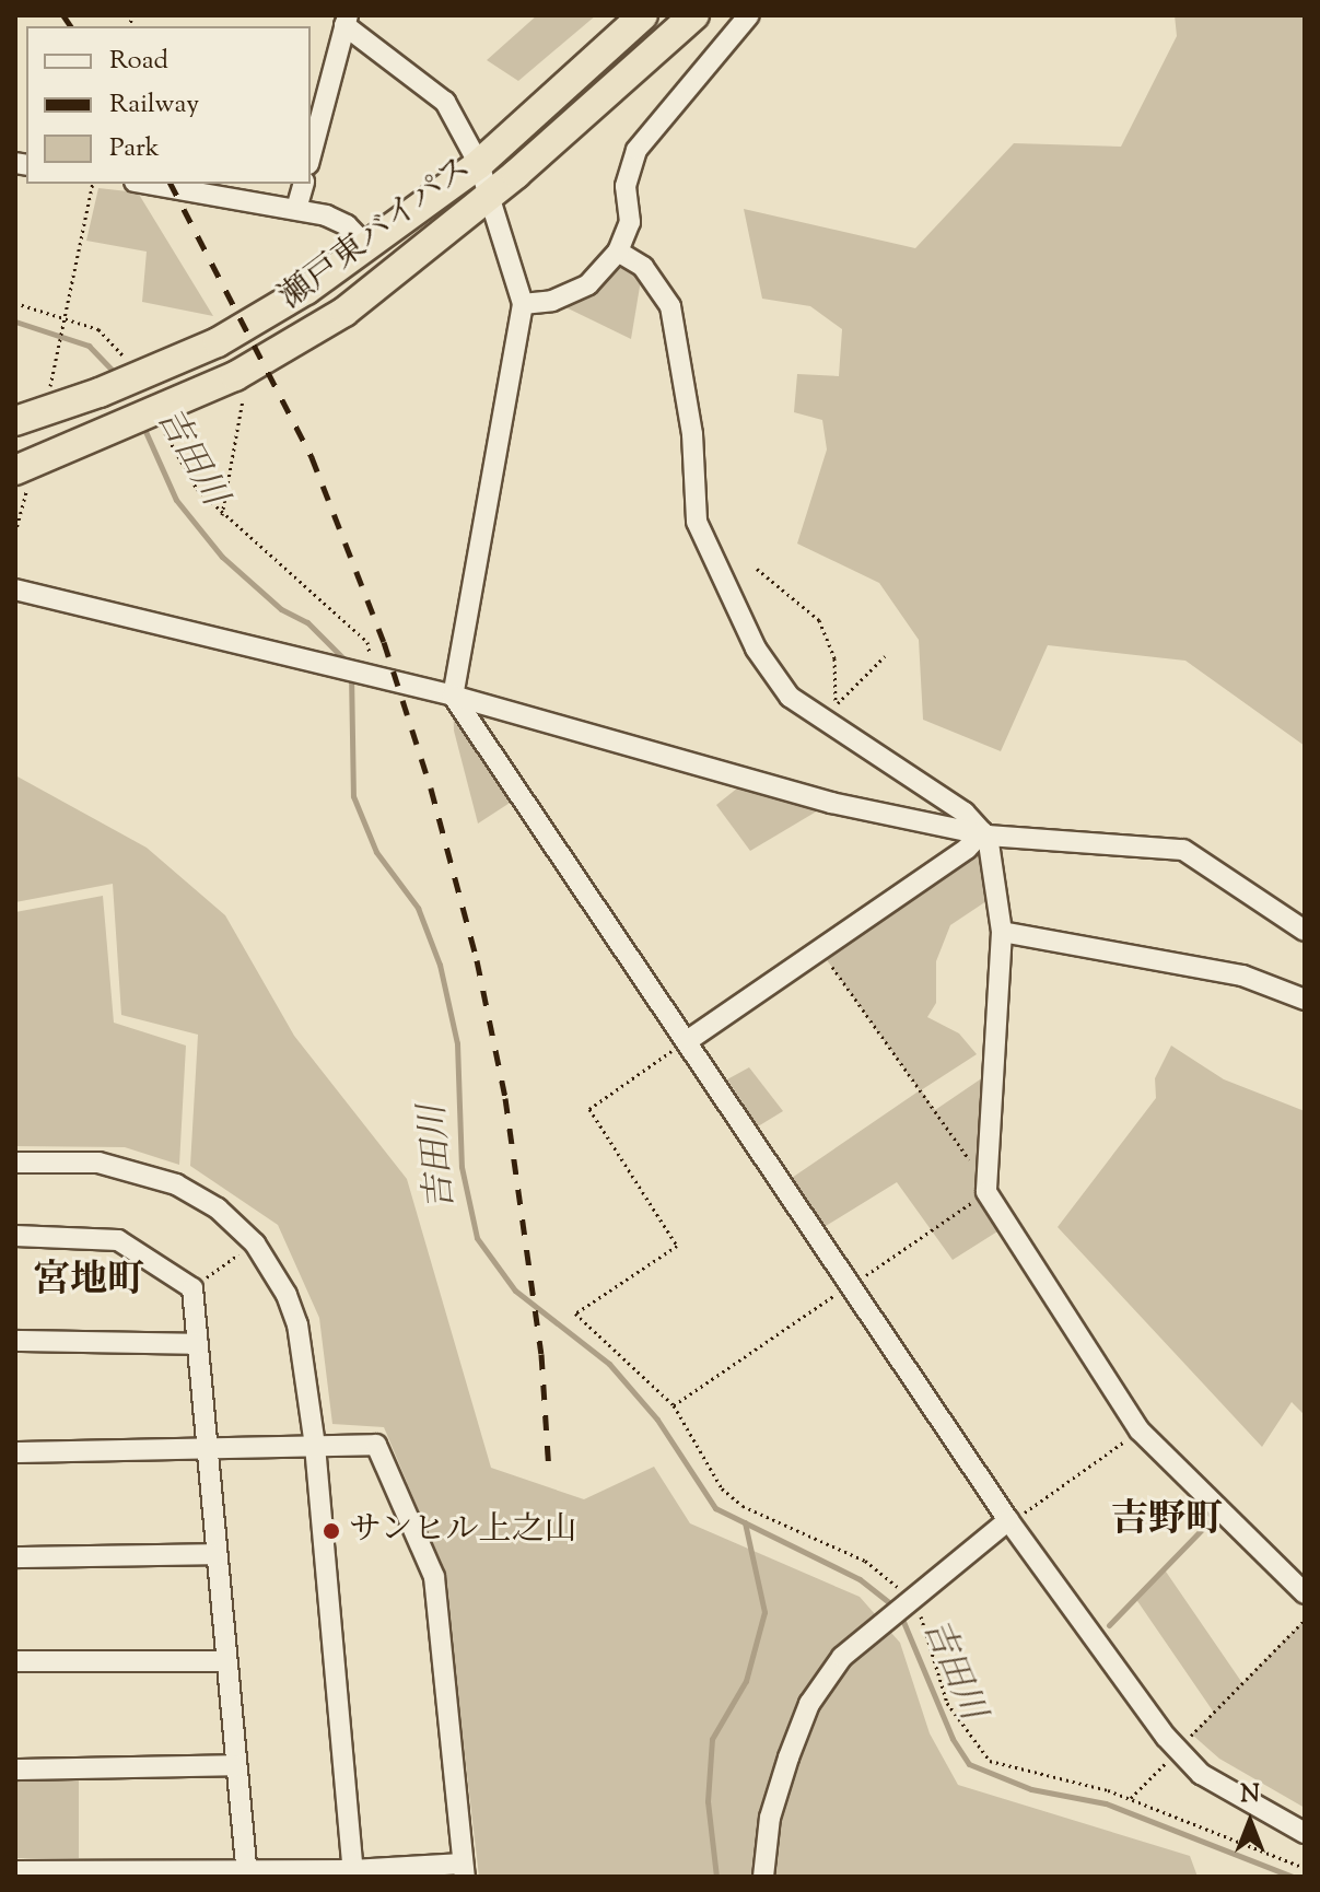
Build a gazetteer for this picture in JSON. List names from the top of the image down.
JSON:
{
  "streets": {
    "highway": ["瀬戸東バイパス"]
  },
  "districts": ["宮地町", "吉野町"],
  "water": ["吉田川"],
  "places": ["サンヒル上之山"],
  "legend": ["Road", "Railway", "Park"],
  "north": "top"
}
